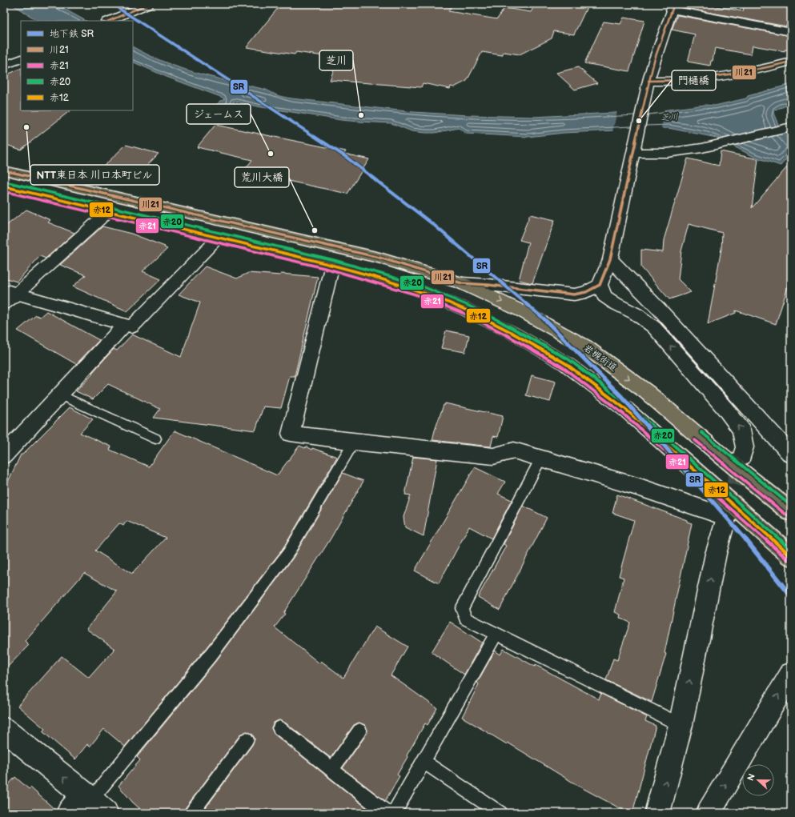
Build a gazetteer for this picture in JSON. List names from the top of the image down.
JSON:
{
  "streets": {
    "highway": ["岩槻街道"]
  },
  "water": ["芝川"],
  "places": [
    "芝川",
    "門樋橋",
    "NTT東日本 川口本町ビル",
    "ジェームス",
    "荒川大橋"
  ],
  "lines": [
    "metro line SR",
    "transit line 川21",
    "transit line 赤20",
    "transit line 赤12",
    "transit line 赤21"
  ],
  "legend": [
    "地下鉄 SR",
    "川21",
    "赤21",
    "赤20",
    "赤12"
  ],
  "north": "left"
}
